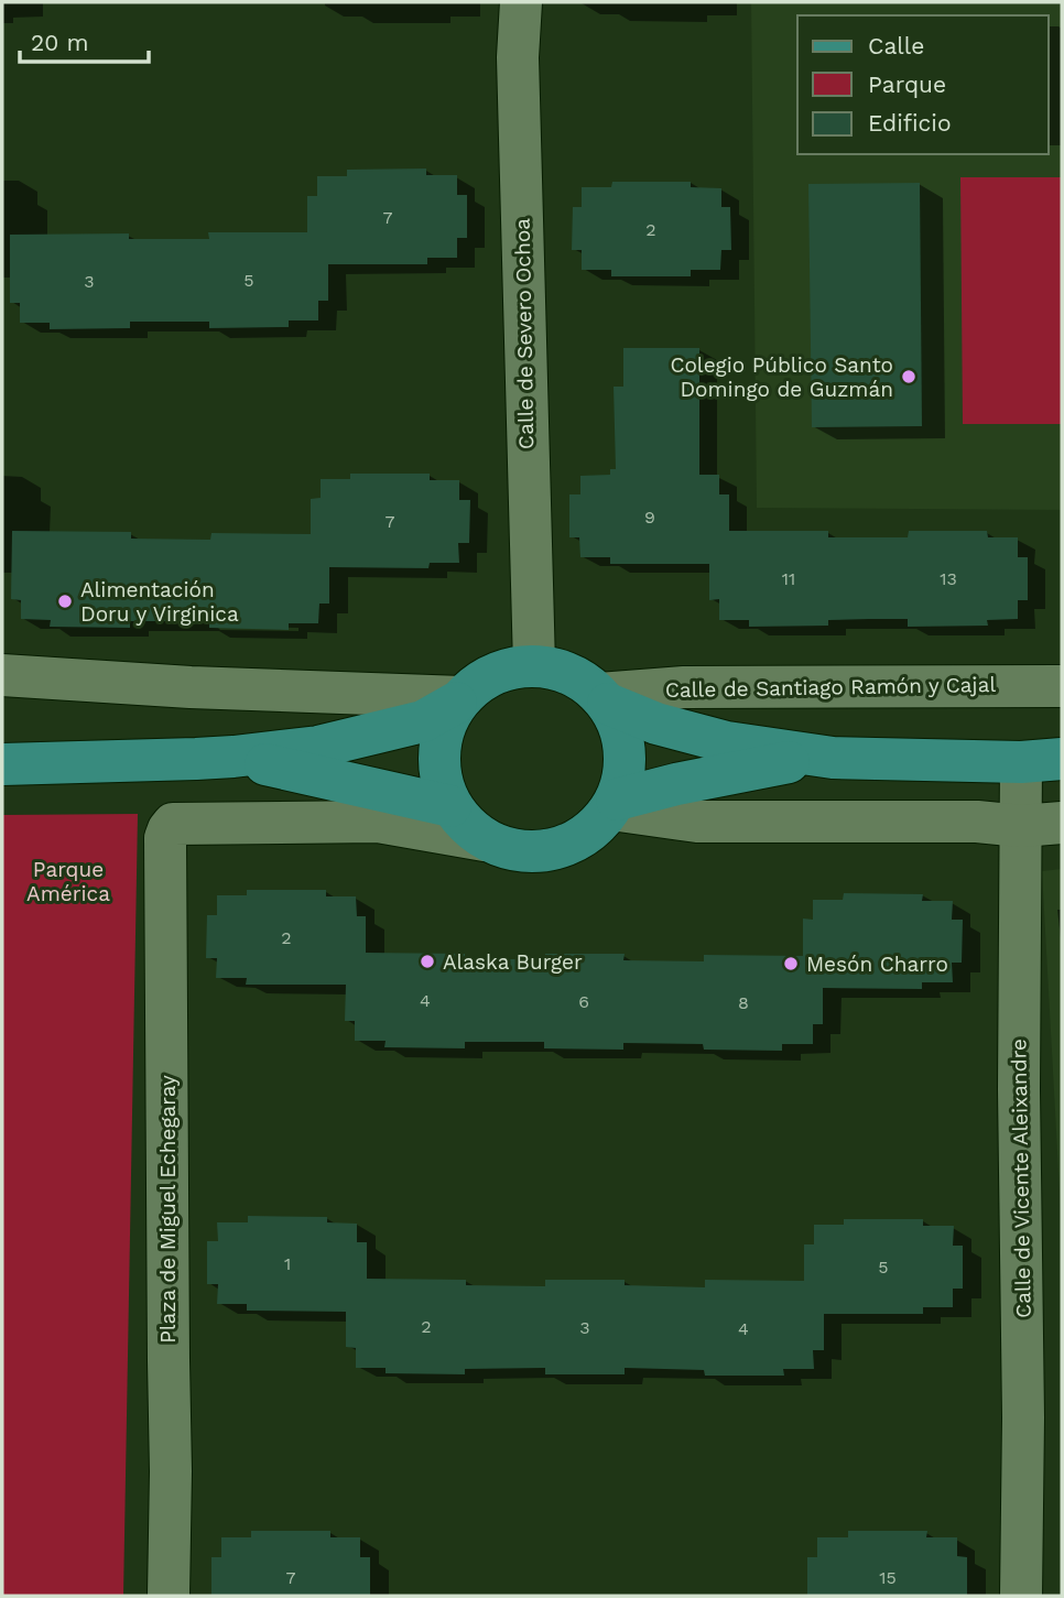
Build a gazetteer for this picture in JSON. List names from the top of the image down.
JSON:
{
  "streets": {
    "main road": ["Calle de Santiago Ramón y Cajal"],
    "street": ["Calle de Severo Ochoa", "Calle de Vicente Aleixandre", "Plaza de Miguel Echegaray"]
  },
  "crossings": [
    ["Calle de Severo Ochoa", "Calle de Santiago Ramón y Cajal"],
    ["Calle de Severo Ochoa", "Plaza de Miguel Echegaray"],
    ["Calle de Santiago Ramón y Cajal", "Calle de Vicente Aleixandre"],
    ["Calle de Santiago Ramón y Cajal", "Plaza de Miguel Echegaray"]
  ],
  "parks": ["Parque América"],
  "places": [
    "Colegio Público Santo Domingo de Guzmán",
    "Alimentación Doru y Virginica",
    "Alaska Burger",
    "Mesón Charro"
  ],
  "house_numbers": [
    "7",
    "2",
    "5",
    "3",
    "9",
    "7",
    "11",
    "13",
    "2",
    "4",
    "6",
    "8",
    "1",
    "5",
    "2",
    "3",
    "4",
    "7",
    "15"
  ],
  "legend": ["Calle", "Parque", "Edificio"],
  "scale_bar": "20 m"
}
